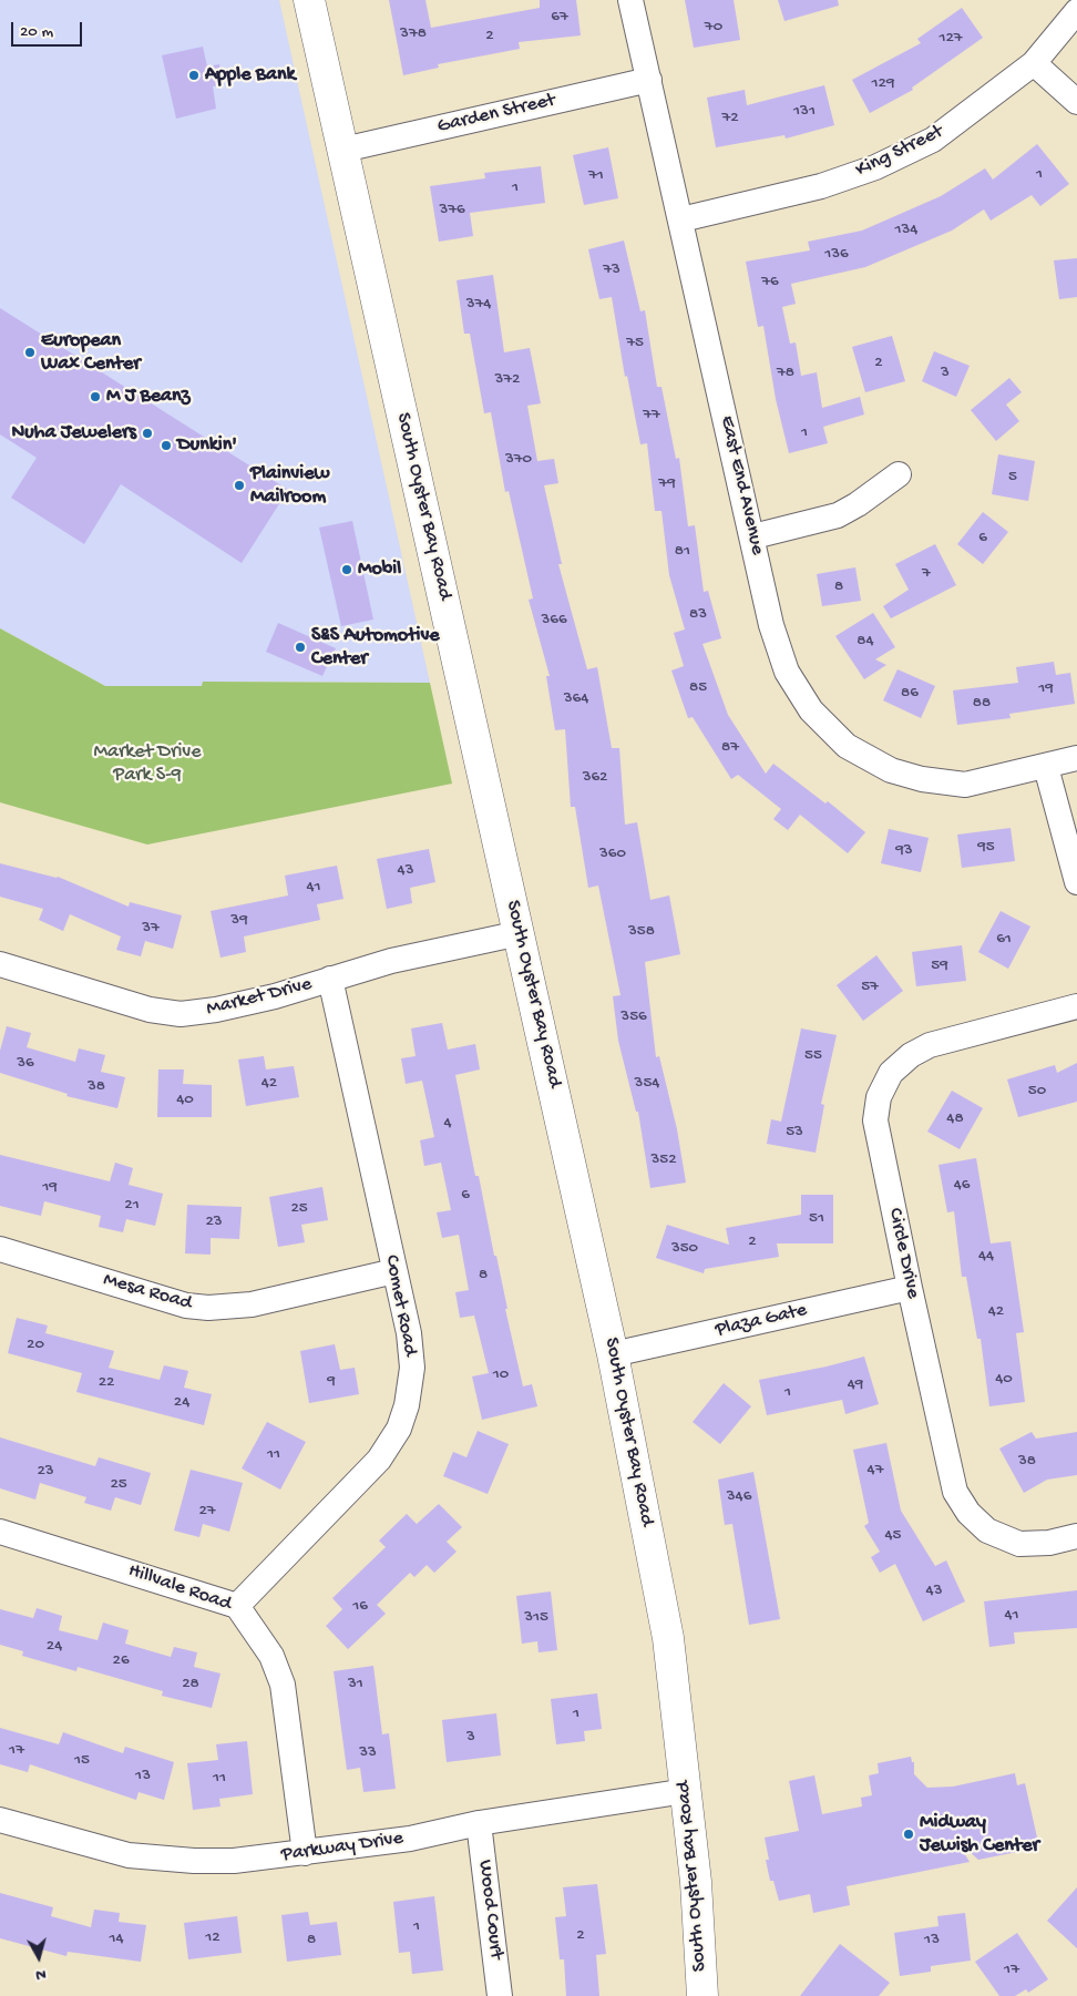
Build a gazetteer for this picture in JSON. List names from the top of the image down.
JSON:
{
  "streets": {
    "main road": ["South Oyster Bay Road"],
    "street": [
      "Garden Street",
      "King Street",
      "East End Avenue",
      "Market Drive",
      "Circle Drive",
      "Mesa Road",
      "Comet Road",
      "Plaza Gate",
      "Hillvale Road",
      "Parkway Drive",
      "Wood Court"
    ]
  },
  "crossings": [
    ["Garden Street", "East End Avenue"],
    ["Garden Street", "South Oyster Bay Road"],
    ["King Street", "East End Avenue"],
    ["South Oyster Bay Road", "Market Drive"],
    ["South Oyster Bay Road", "Plaza Gate"],
    ["South Oyster Bay Road", "Parkway Drive"],
    ["Market Drive", "Comet Road"],
    ["Circle Drive", "Plaza Gate"],
    ["Mesa Road", "Comet Road"],
    ["Comet Road", "Hillvale Road"],
    ["Hillvale Road", "Parkway Drive"],
    ["Parkway Drive", "Wood Court"]
  ],
  "parks": ["Market Drive Park S-9"],
  "places": [
    "Apple Bank",
    "European Wax Center",
    "M J Beanz",
    "Nuha Jewelers",
    "Dunkin'",
    "Plainview Mailroom",
    "Mobil",
    "S&S Automotive Center",
    "Midway Jewish Center"
  ],
  "house_numbers": [
    "67",
    "70",
    "378",
    "2",
    "127",
    "129",
    "131",
    "72",
    "1",
    "71",
    "1",
    "376",
    "134",
    "136",
    "73",
    "76",
    "374",
    "75",
    "2",
    "78",
    "3",
    "372",
    "77",
    "1",
    "370",
    "5",
    "79",
    "6",
    "81",
    "7",
    "8",
    "83",
    "366",
    "84",
    "85",
    "19",
    "86",
    "364",
    "88",
    "87",
    "362",
    "95",
    "93",
    "360",
    "43",
    "41",
    "39",
    "37",
    "358",
    "61",
    "59",
    "57",
    "356",
    "55",
    "36",
    "42",
    "354",
    "38",
    "50",
    "40",
    "48",
    "4",
    "53",
    "352",
    "46",
    "19",
    "6",
    "21",
    "25",
    "51",
    "23",
    "2",
    "350",
    "44",
    "8",
    "42",
    "20",
    "10",
    "40",
    "9",
    "22",
    "49",
    "1",
    "24",
    "11",
    "38",
    "47",
    "23",
    "25",
    "346",
    "27",
    "45",
    "43",
    "16",
    "41",
    "315",
    "24",
    "26",
    "28",
    "31",
    "1",
    "3",
    "17",
    "33",
    "15",
    "13",
    "11",
    "1",
    "2",
    "12",
    "14",
    "8",
    "13",
    "17"
  ],
  "scale_bar": "20 m",
  "north": "bottom"
}
